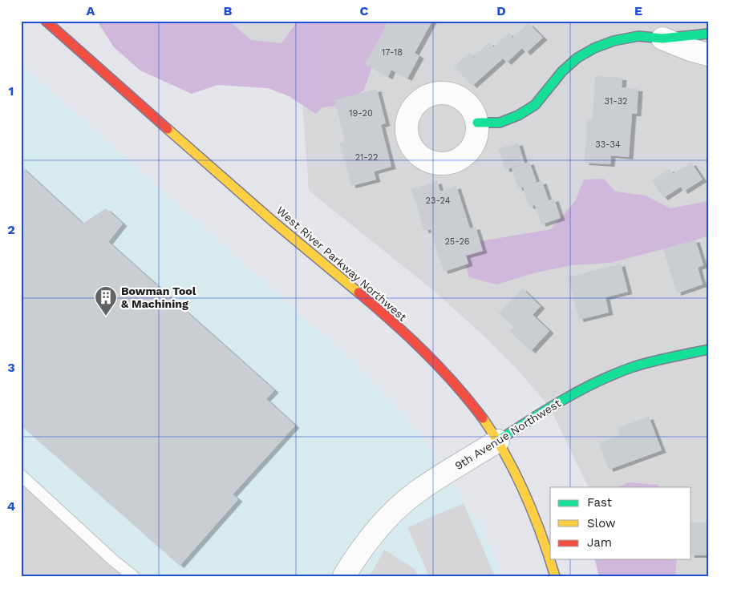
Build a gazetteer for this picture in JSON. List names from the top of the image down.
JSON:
{
  "streets": {
    "main road": ["West River Parkway Northwest", "9th Avenue Northwest"]
  },
  "crossings": [
    ["West River Parkway Northwest", "9th Avenue Northwest"]
  ],
  "places": {
    "building": ["Bowman Tool & Machining"]
  },
  "house_numbers": [
    "17-18",
    "31-32",
    "19-20",
    "33-34",
    "21-22",
    "23-24",
    "25-26"
  ],
  "legend": ["Fast", "Slow", "Jam"],
  "grid": {
    "columns": [
      "A",
      "B",
      "C",
      "D",
      "E"
    ],
    "rows": [
      "1",
      "2",
      "3",
      "4"
    ]
  }
}
